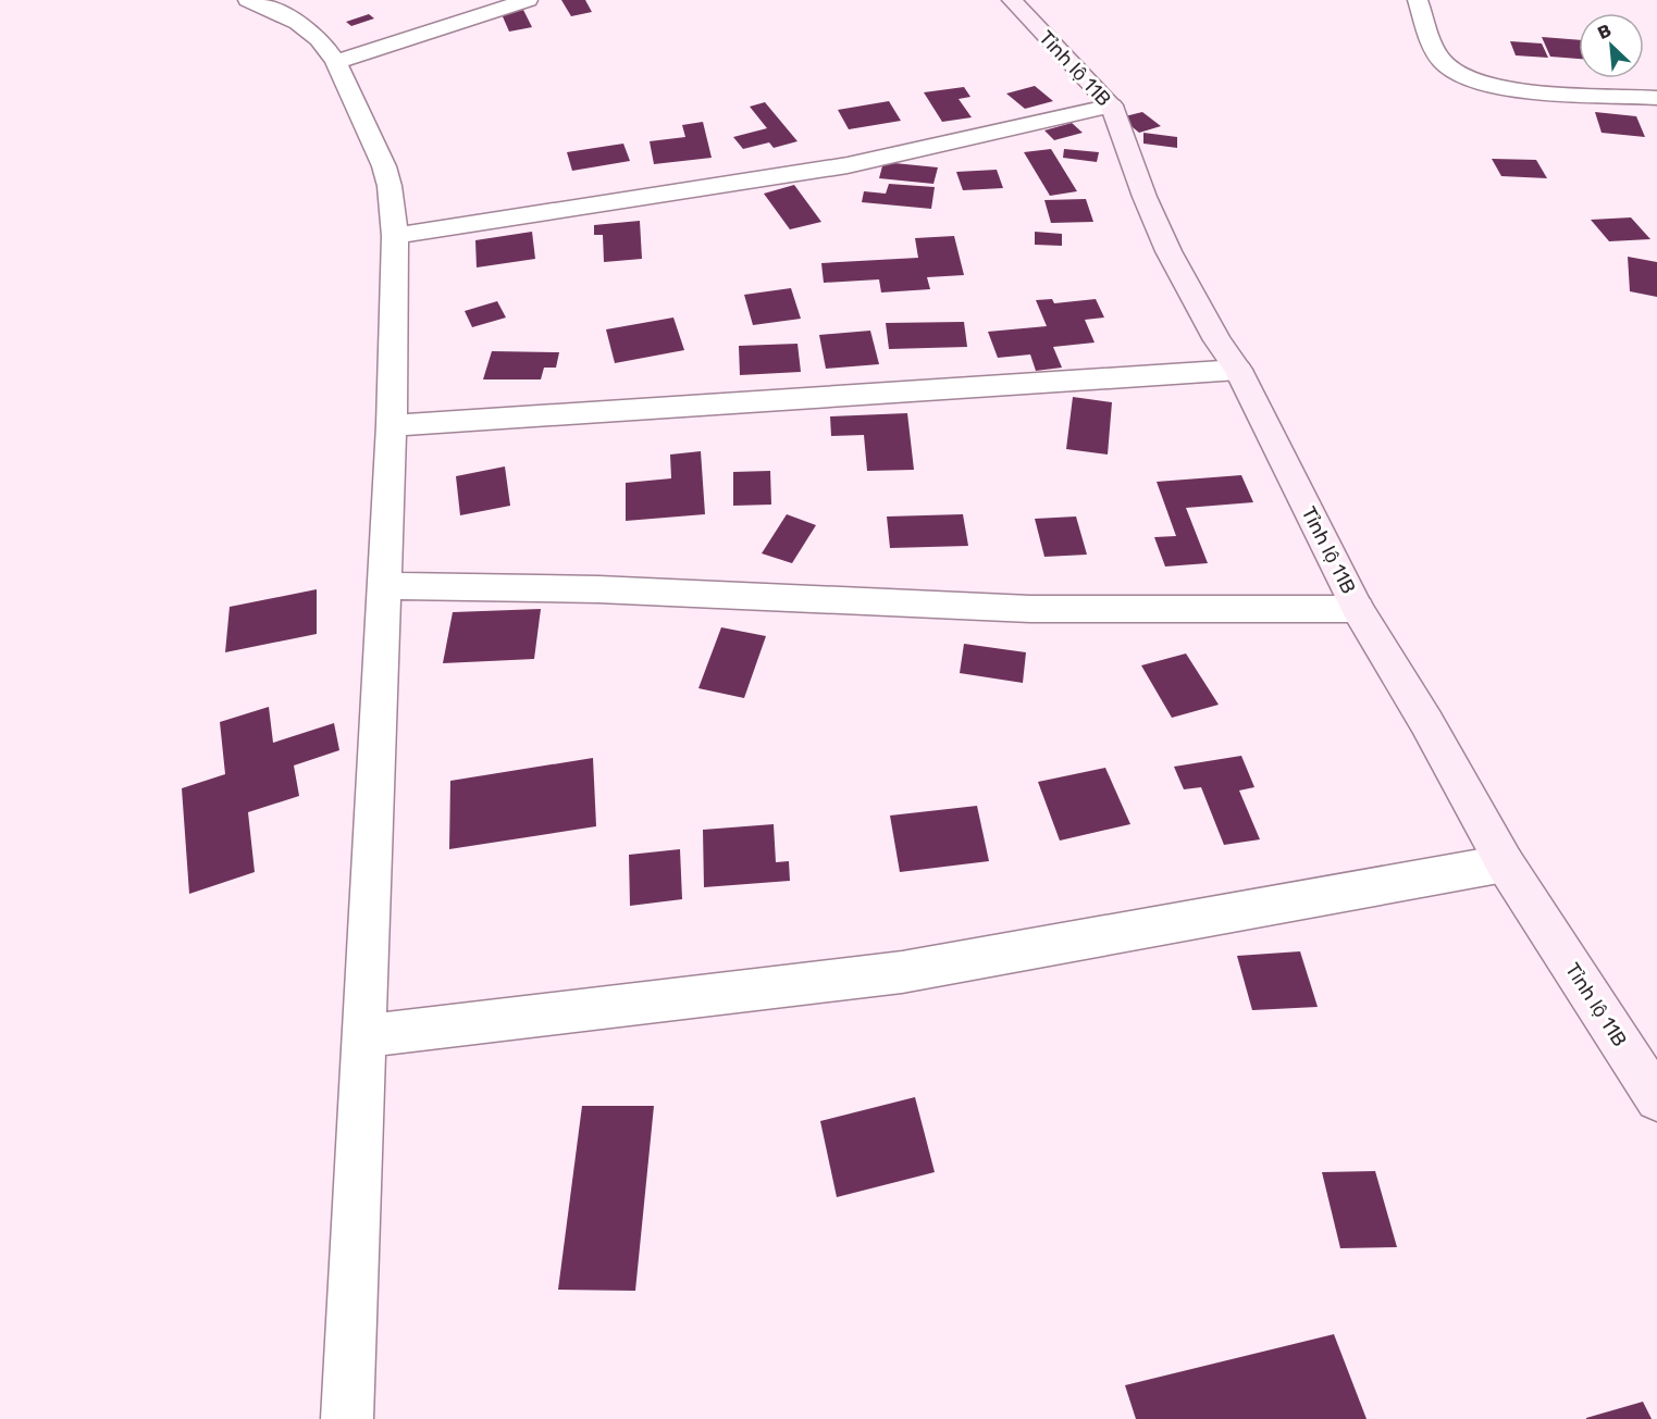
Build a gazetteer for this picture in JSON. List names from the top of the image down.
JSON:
{
  "streets": {
    "main road": ["Tỉnh lộ 11B"]
  },
  "north": "top left"
}
